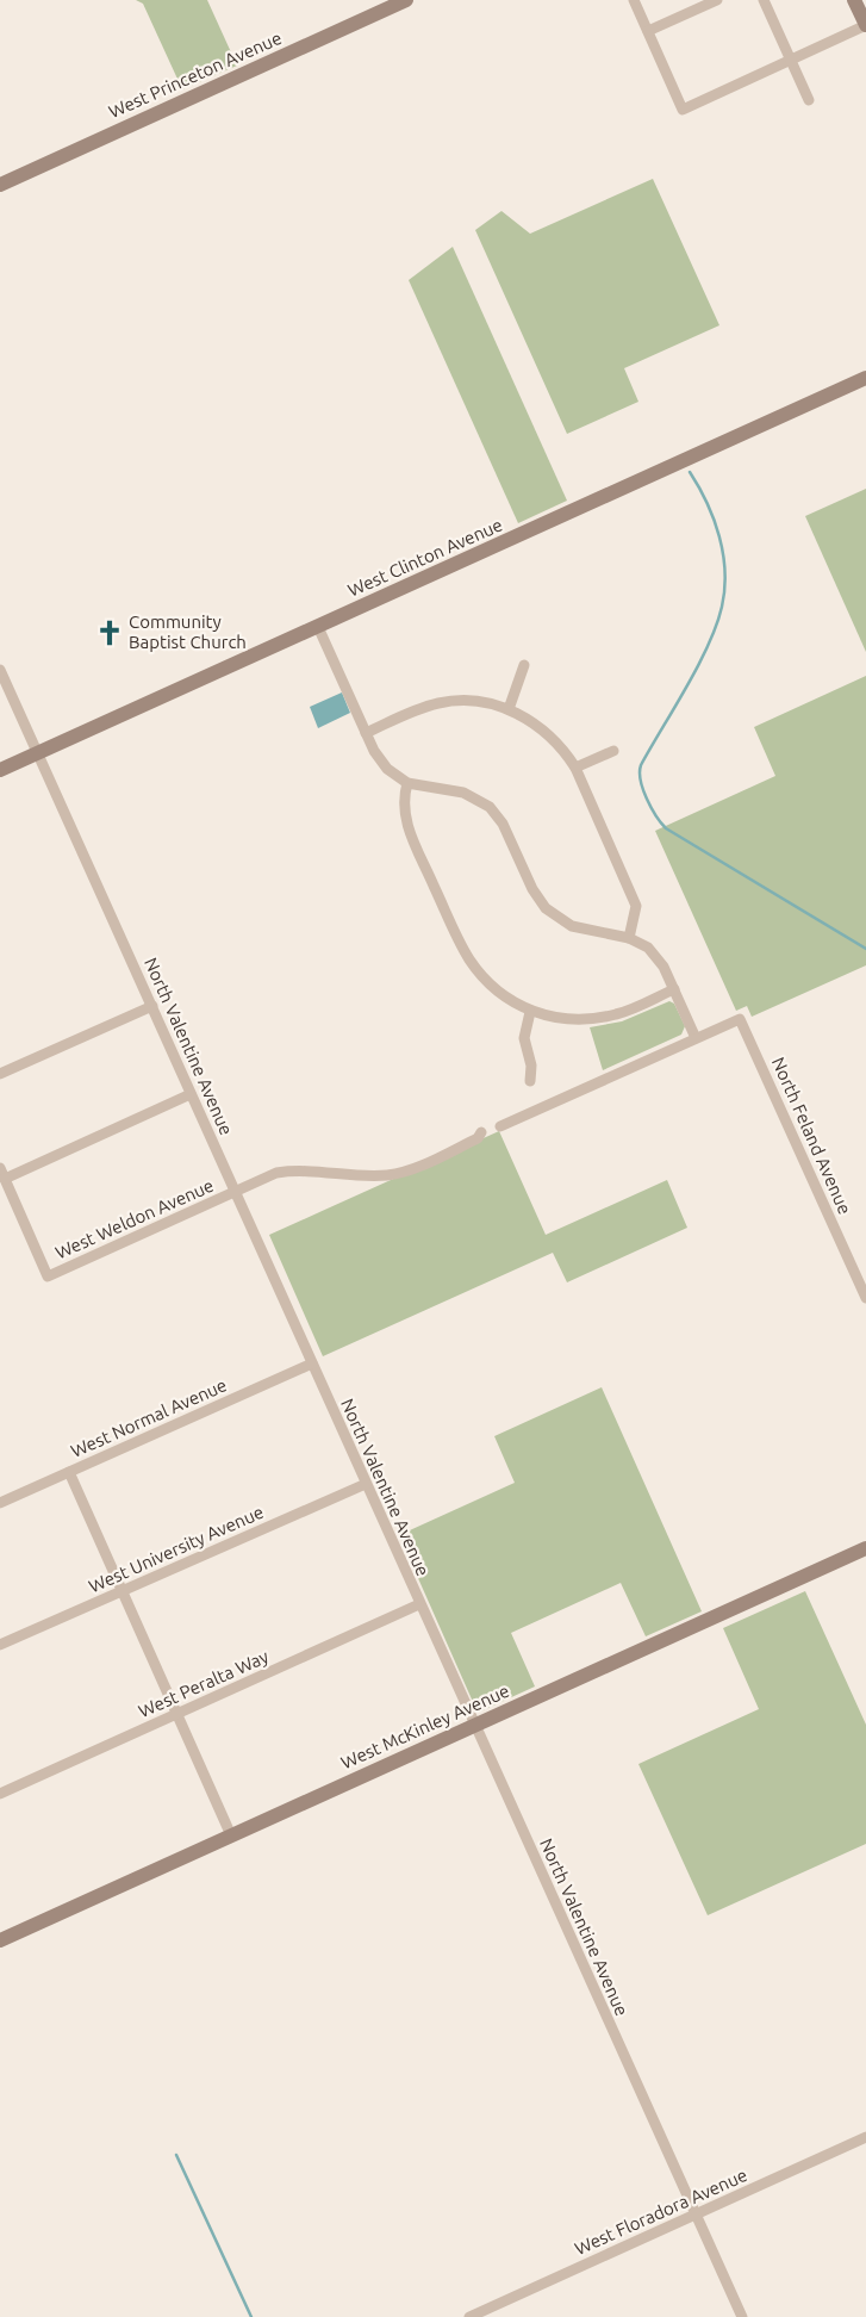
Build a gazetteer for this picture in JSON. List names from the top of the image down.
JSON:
{
  "streets": {
    "main road": ["West Princeton Avenue", "West Clinton Avenue", "West McKinley Avenue"],
    "street": [
      "North Valentine Avenue",
      "North Feland Avenue",
      "West Weldon Avenue",
      "West Normal Avenue",
      "West University Avenue",
      "West Peralta Way",
      "West Floradora Avenue"
    ]
  },
  "crossings": [
    ["West Clinton Avenue", "North Valentine Avenue"],
    ["North Valentine Avenue", "West Weldon Avenue"],
    ["North Valentine Avenue", "West Normal Avenue"],
    ["North Valentine Avenue", "West University Avenue"],
    ["North Valentine Avenue", "West Peralta Way"],
    ["North Valentine Avenue", "West McKinley Avenue"],
    ["North Valentine Avenue", "West Floradora Avenue"]
  ],
  "places": {
    "church": ["Community Baptist Church"]
  }
}
